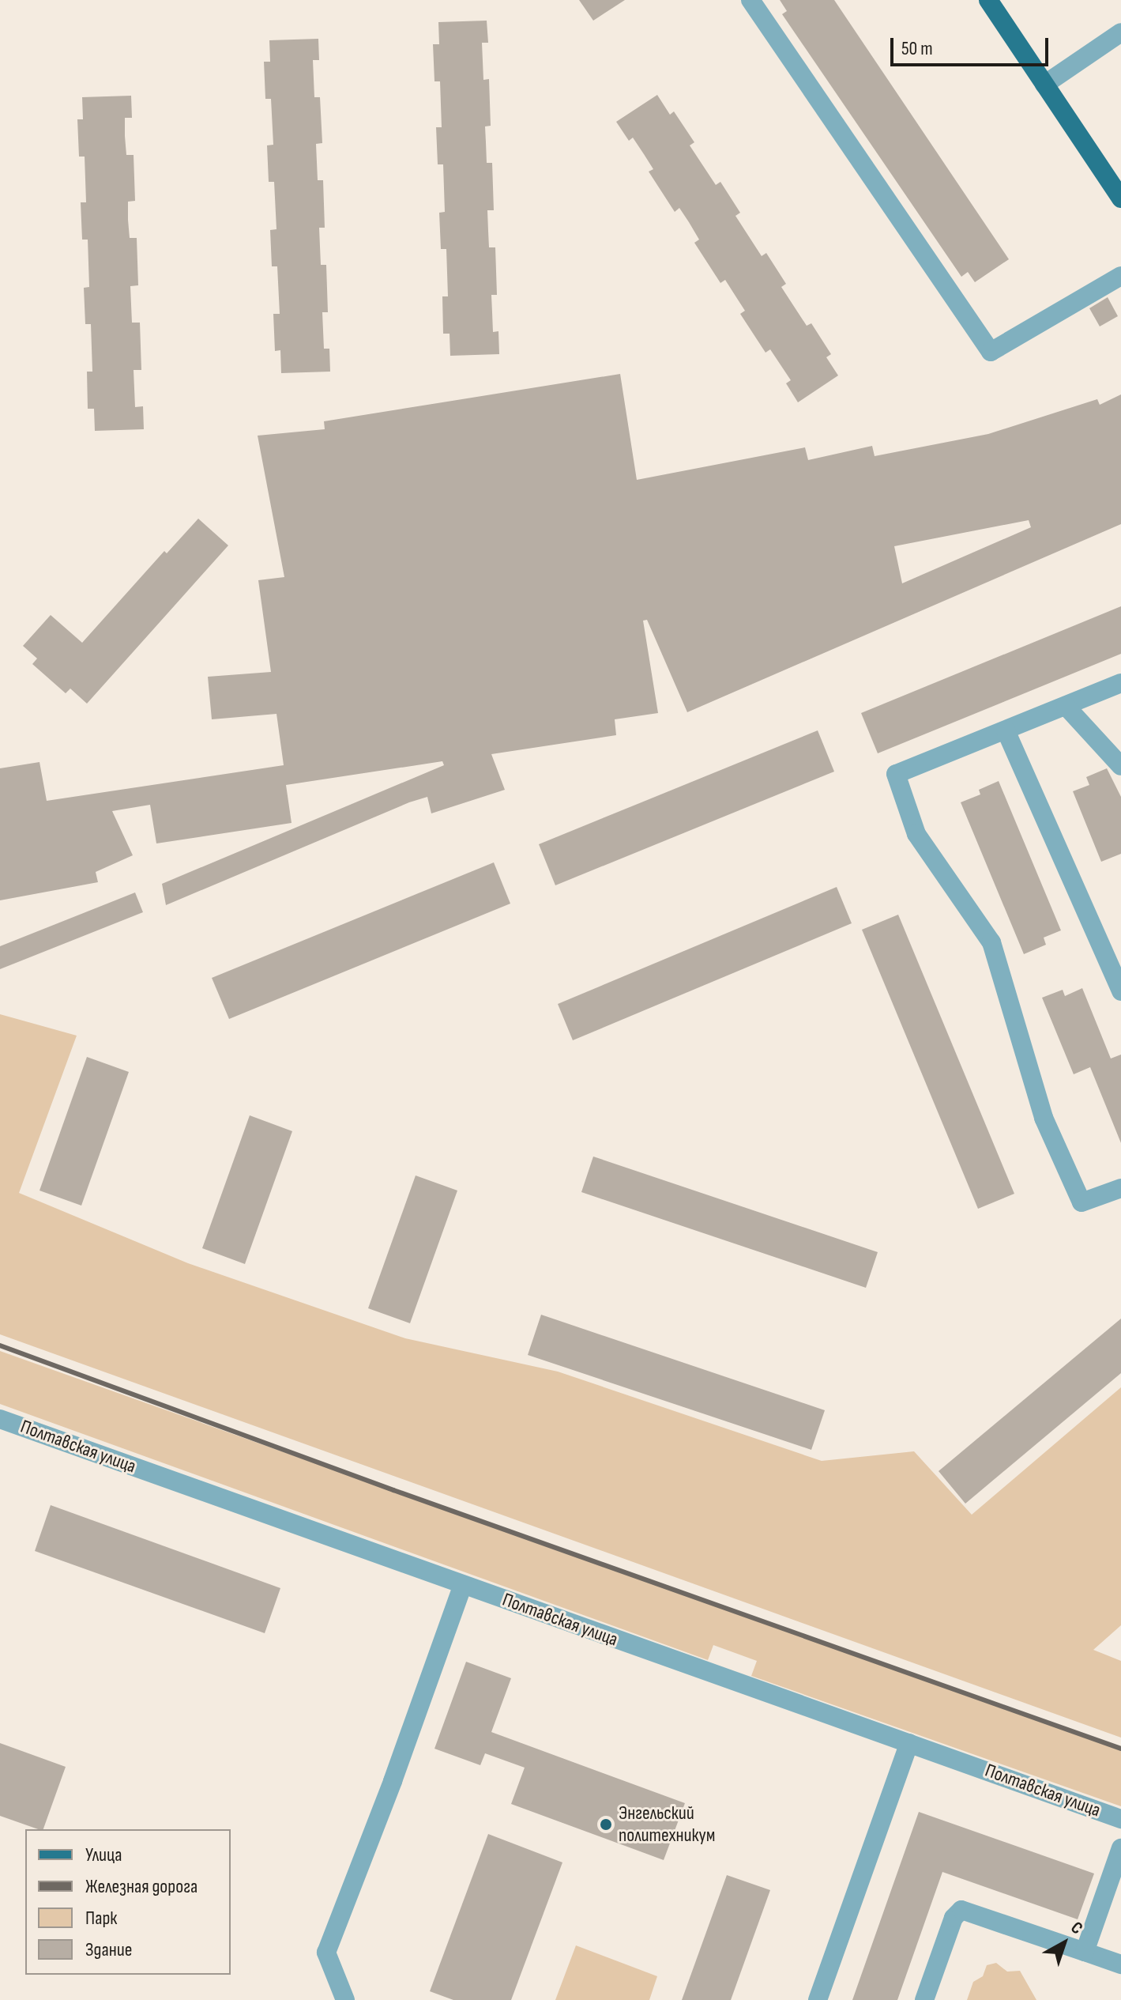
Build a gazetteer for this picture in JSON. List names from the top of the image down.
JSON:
{
  "streets": {
    "street": ["Полтавская улица"]
  },
  "places": ["Энгельский политехникум"],
  "legend": [
    "Улица",
    "Железная дорога",
    "Парк",
    "Здание"
  ],
  "scale_bar": "50 m",
  "north": "top right"
}
